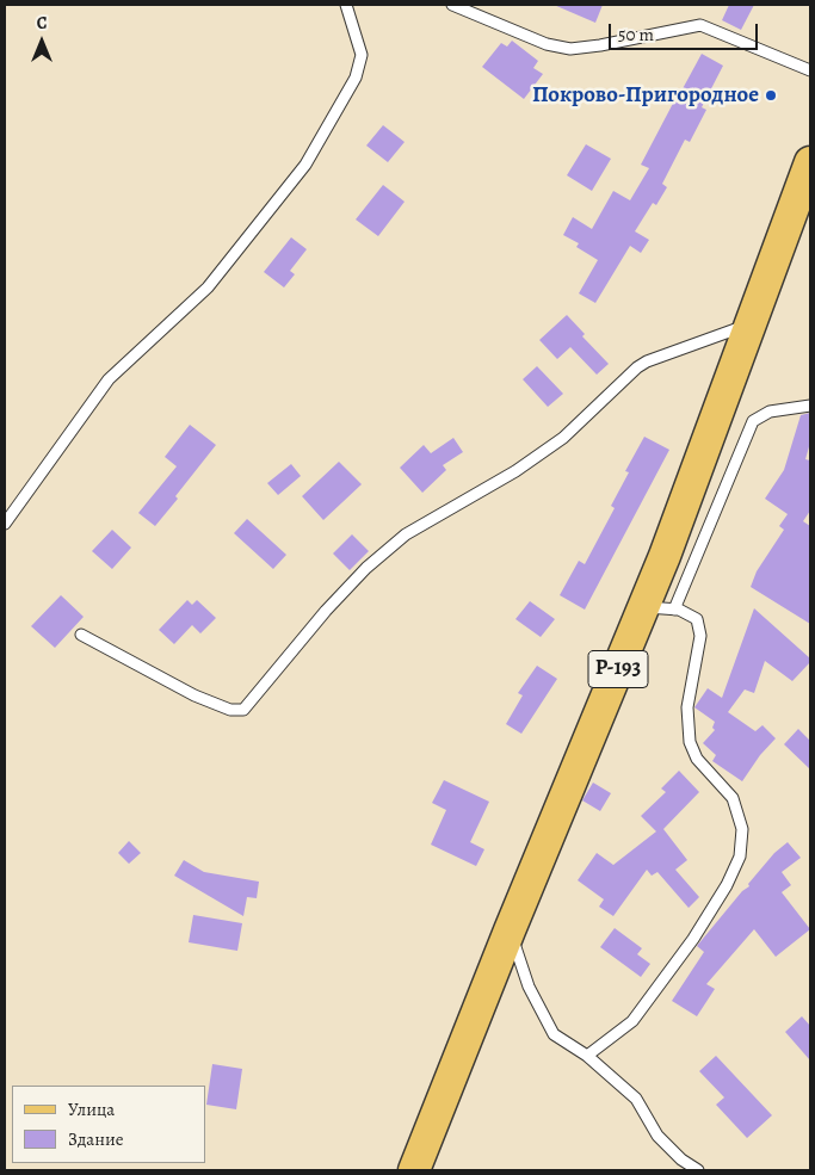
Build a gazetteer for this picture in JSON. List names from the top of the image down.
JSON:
{
  "streets": {
    "main road": ["Р-193"]
  },
  "places": ["Покрово-Пригородное"],
  "legend": ["Улица", "Здание"],
  "scale_bar": "50 m",
  "north": "top"
}
